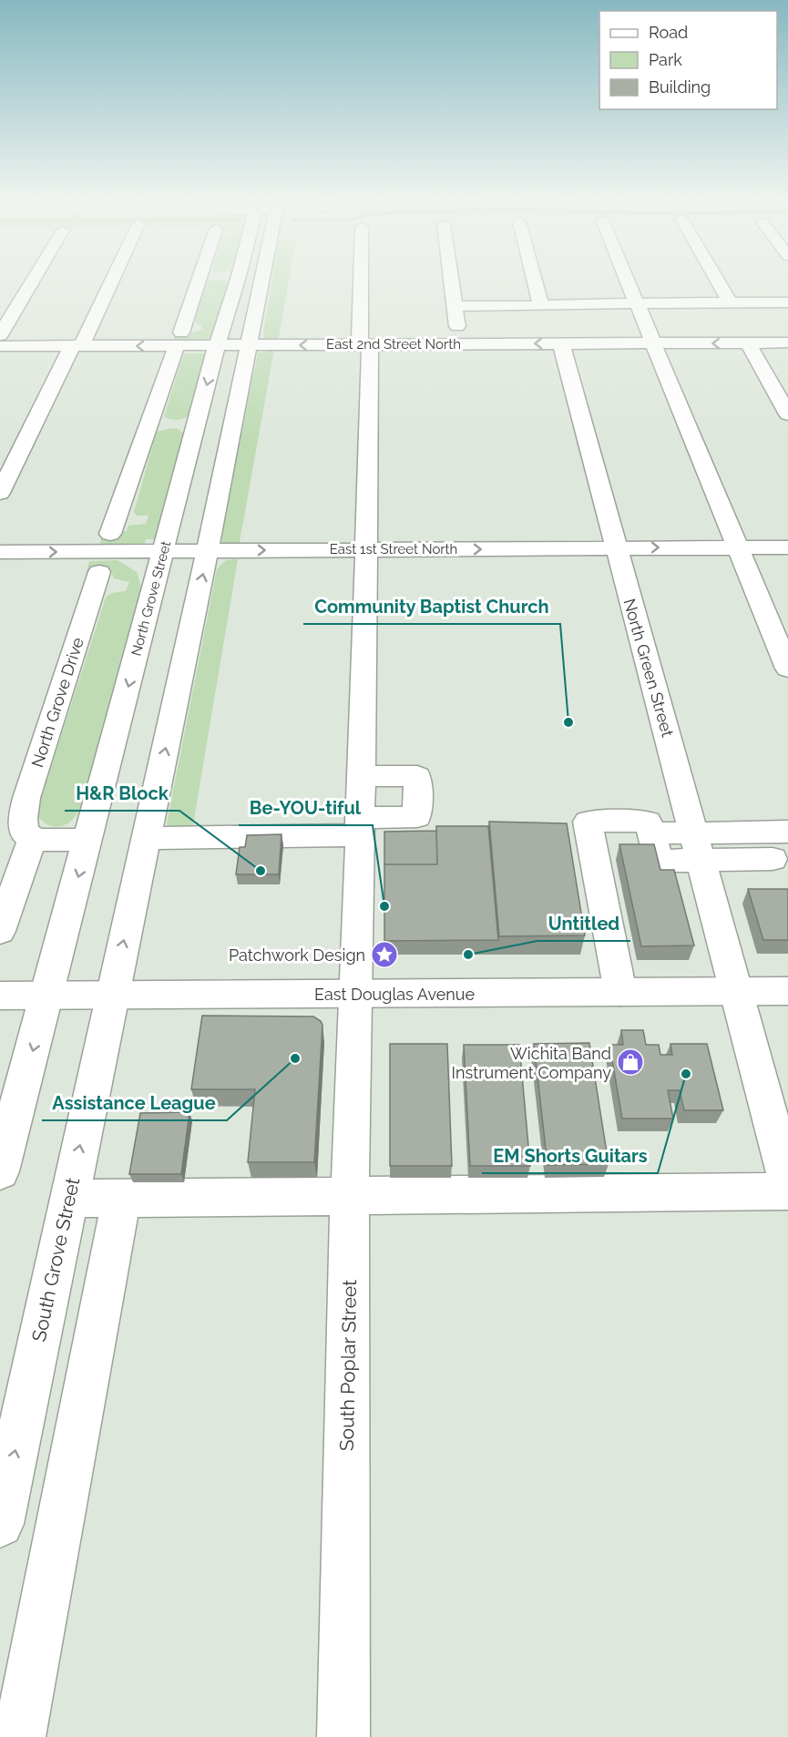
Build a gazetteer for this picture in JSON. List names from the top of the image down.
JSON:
{
  "streets": {
    "street": [
      "East 2nd Street North",
      "East 1st Street North",
      "North Grove Street",
      "North Green Street",
      "North Grove Drive",
      "East Douglas Avenue",
      "South Grove Street",
      "South Poplar Street"
    ]
  },
  "crossings": [
    ["East 2nd Street North", "North Grove Street"],
    ["East 2nd Street North", "North Green Street"],
    ["East 2nd Street North", "North Grove Drive"],
    ["East 2nd Street North", "South Poplar Street"],
    ["East 1st Street North", "North Grove Street"],
    ["East 1st Street North", "North Green Street"],
    ["East 1st Street North", "North Grove Drive"],
    ["East 1st Street North", "South Poplar Street"],
    ["North Grove Street", "East Douglas Avenue"],
    ["North Green Street", "East Douglas Avenue"],
    ["East Douglas Avenue", "South Grove Street"],
    ["East Douglas Avenue", "South Poplar Street"]
  ],
  "places": {
    "other": [
      "Community Baptist Church",
      "H&R Block",
      "Be-YOU-tiful",
      "Untitled",
      "Assistance League",
      "EM Shorts Guitars"
    ],
    "place": ["Patchwork Design"],
    "shop": ["Wichita Band Instrument Company"]
  },
  "legend": ["Road", "Park", "Building"]
}
